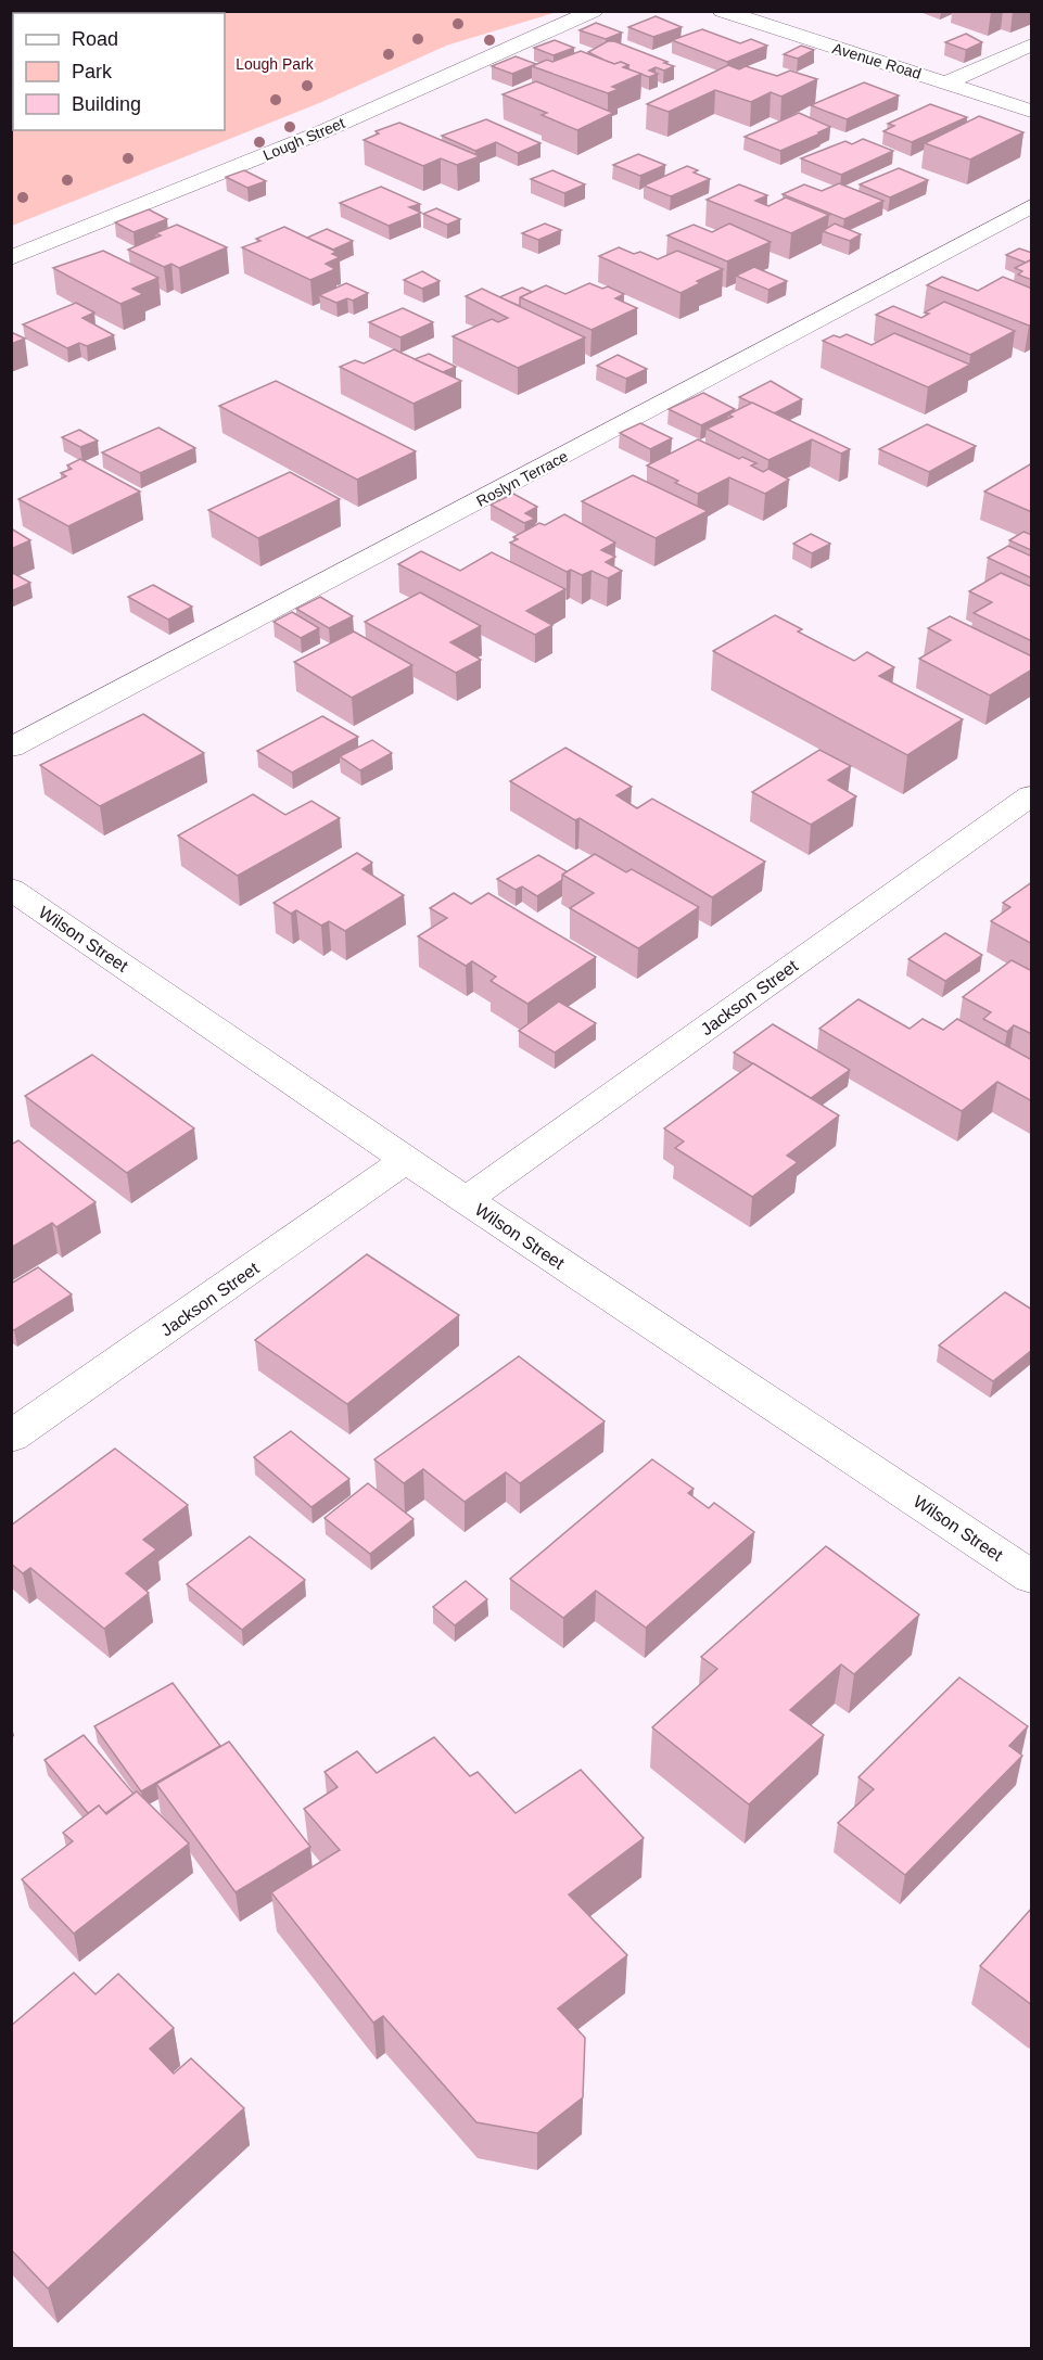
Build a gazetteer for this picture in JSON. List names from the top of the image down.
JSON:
{
  "streets": {
    "street": [
      "Avenue Road",
      "Lough Street",
      "Roslyn Terrace",
      "Wilson Street",
      "Jackson Street"
    ]
  },
  "crossings": [
    ["Wilson Street", "Jackson Street"]
  ],
  "parks": ["Lough Park"],
  "legend": ["Road", "Park", "Building"]
}
